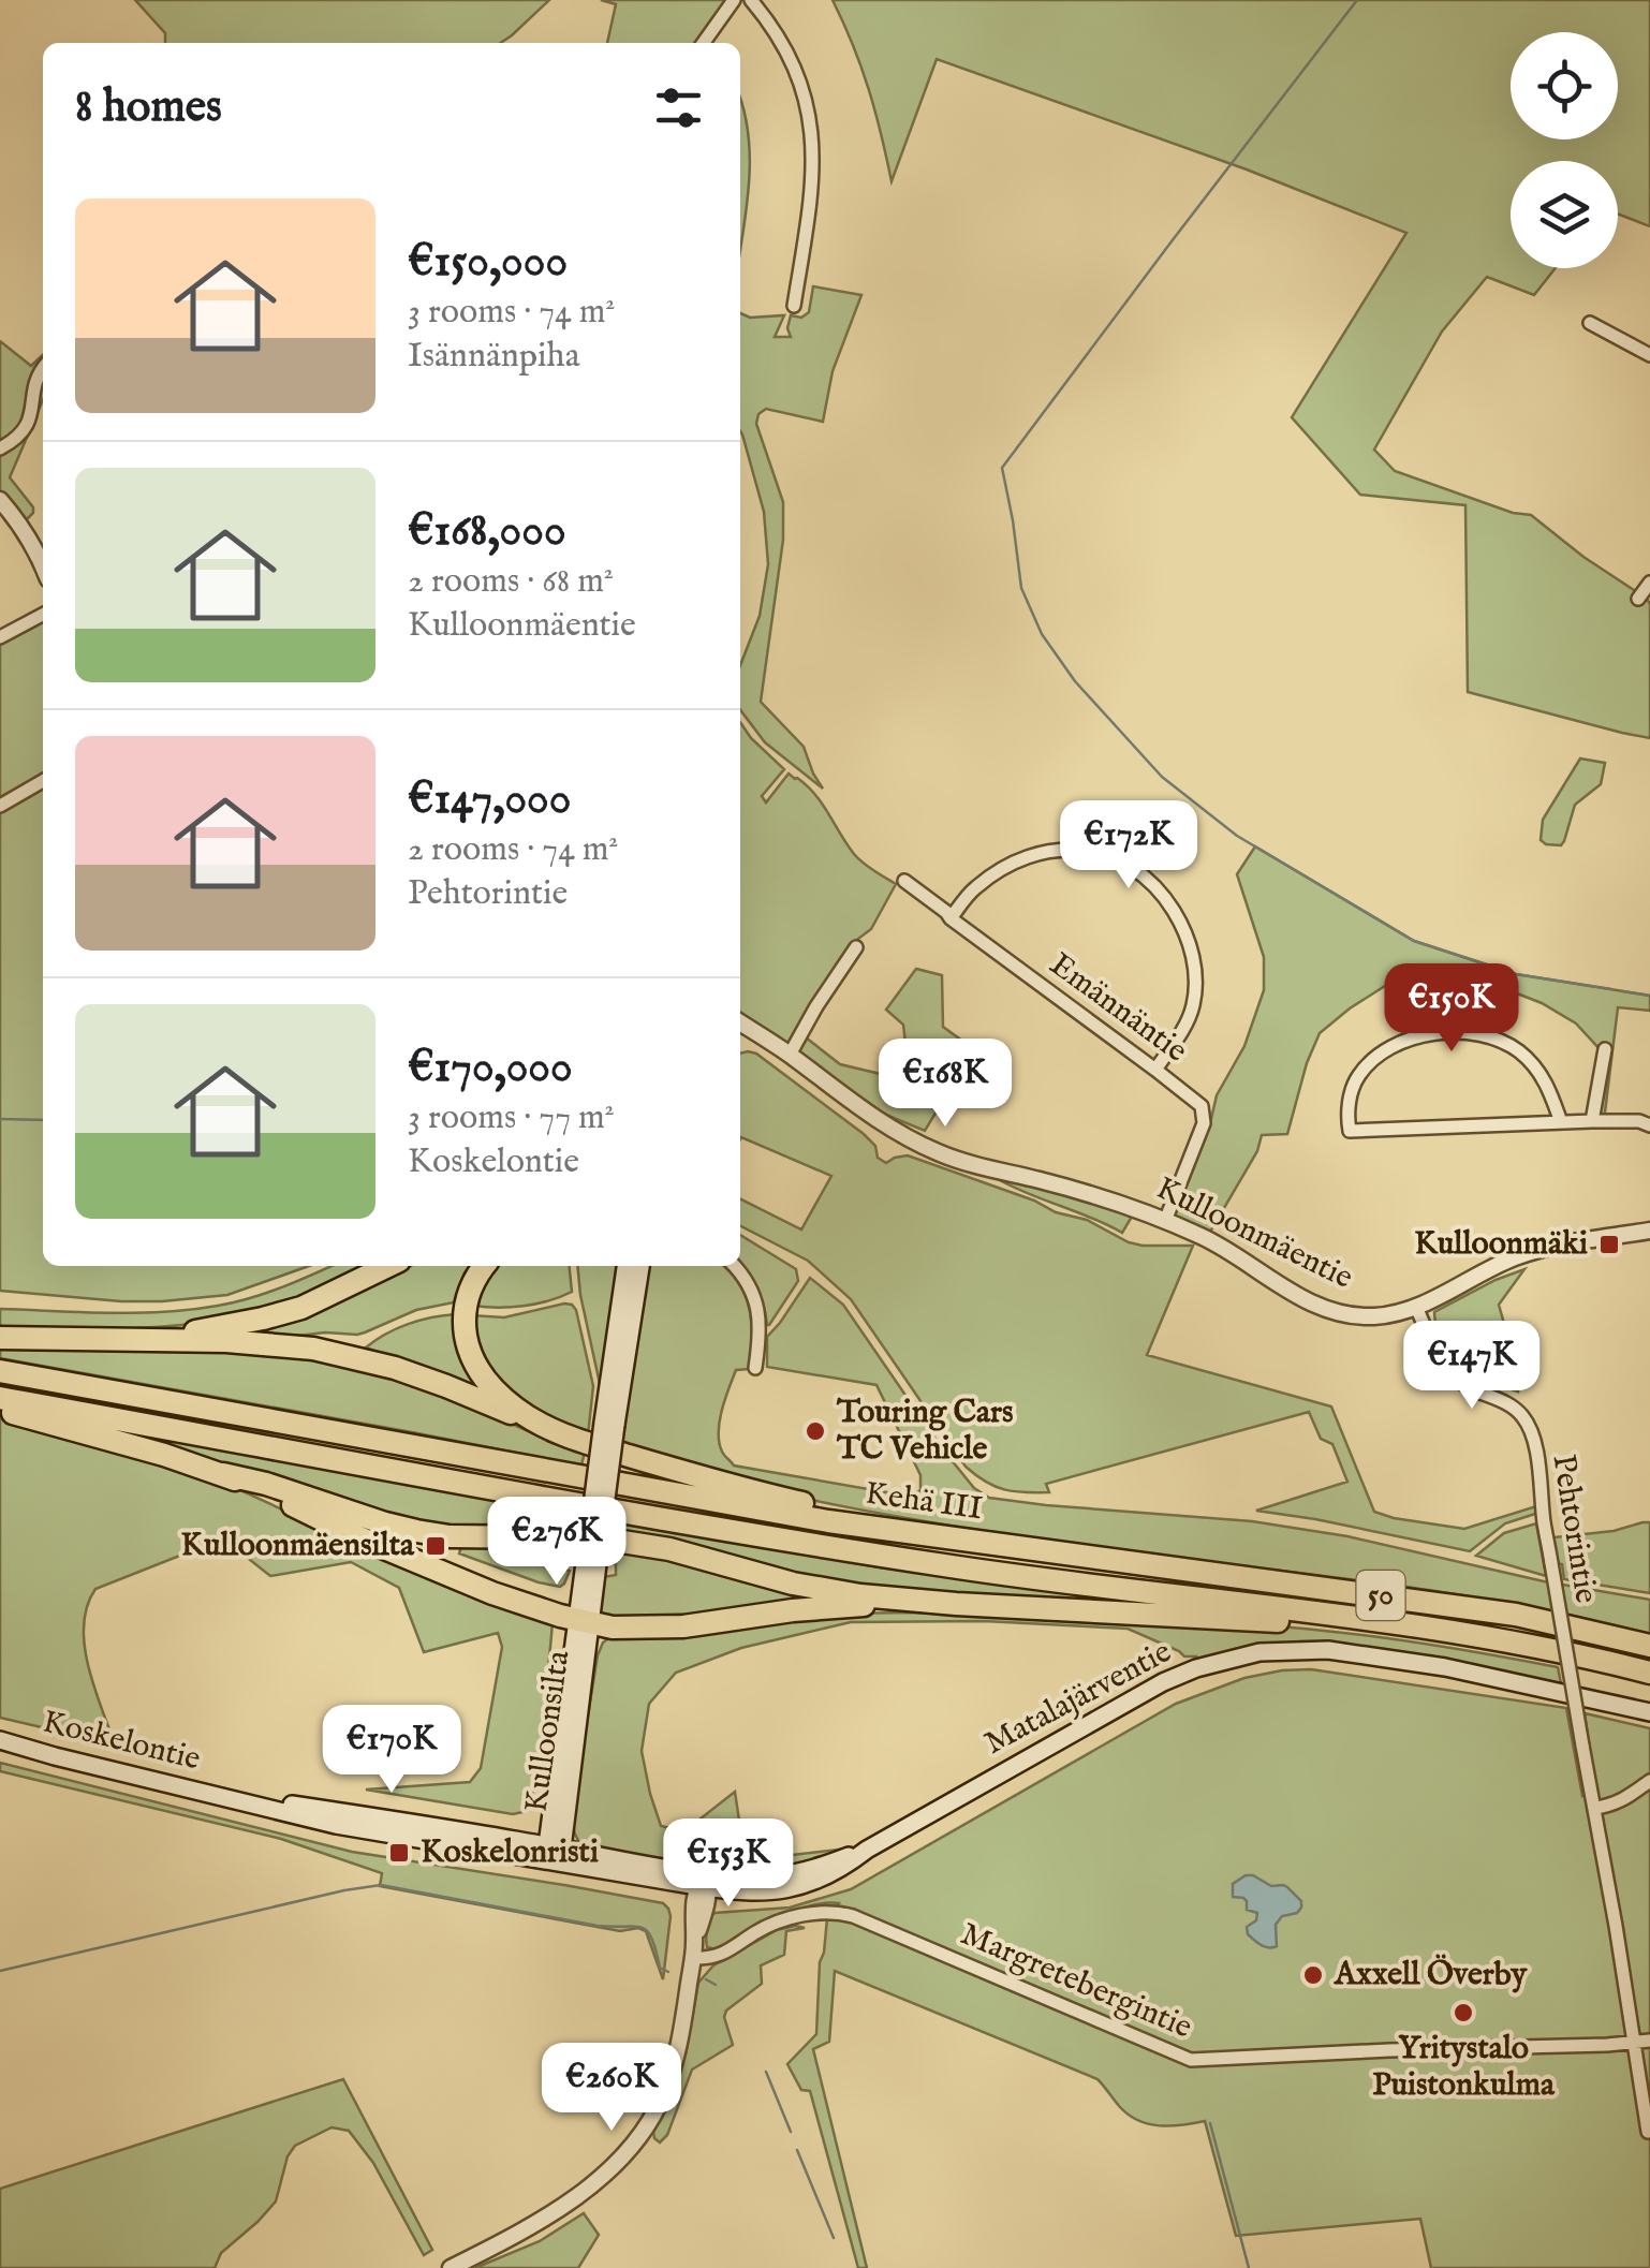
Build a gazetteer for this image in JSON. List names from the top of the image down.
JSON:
{
  "streets": {
    "highway": ["Kehä III", "50"],
    "main road": ["Matalajärventie", "Kulloonsilta", "Koskelontie"],
    "street": [
      "Emännäntie",
      "Kulloonmäentie",
      "Pehtorintie",
      "Margretebergintie"
    ]
  },
  "crossings": [
    ["Emännäntie", "Kulloonmäentie"],
    ["Kulloonmäentie", "Pehtorintie"],
    ["Pehtorintie", "Margretebergintie"],
    ["Matalajärventie", "Kulloonsilta"],
    ["Matalajärventie", "Koskelontie"],
    ["Kulloonsilta", "Koskelontie"]
  ],
  "places": {
    "transit": ["Kulloonmäki", "Kulloonmäensilta", "Koskelonristi"],
    "other": ["Touring Cars TC Vehicle", "Axxell Överby", "Yritystalo Puistonkulma"]
  },
  "page": {
    "heading": "8 homes",
    "list": [
      {
        "name": "€150,000",
        "note": "3 rooms · 74 m² · Isännänpiha"
      },
      {
        "name": "€168,000",
        "note": "2 rooms · 68 m² · Kulloonmäentie"
      },
      {
        "name": "€147,000",
        "note": "2 rooms · 74 m² · Pehtorintie"
      },
      {
        "name": "€170,000",
        "note": "3 rooms · 77 m² · Koskelontie"
      }
    ],
    "price": [
      "€172K",
      "€150K",
      "€168K",
      "€147K",
      "€276K",
      "€170K",
      "€153K",
      "€260K"
    ]
  }
}
